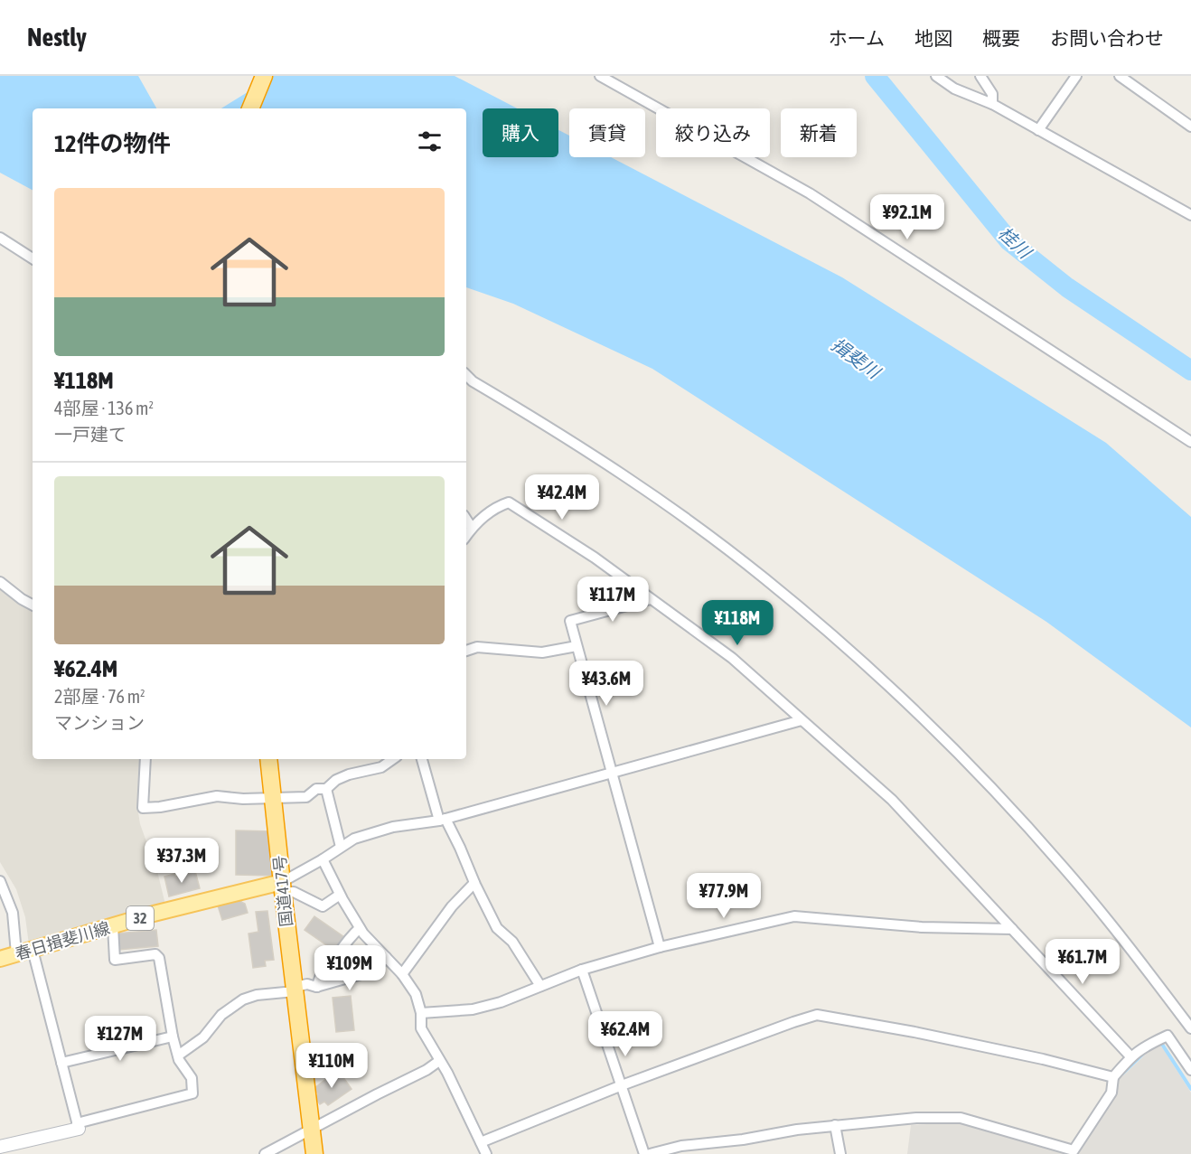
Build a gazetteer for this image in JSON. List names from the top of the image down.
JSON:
{
  "streets": {
    "highway": ["国道417号"],
    "main road": ["32", "春日揖斐川線"]
  },
  "crossings": [
    ["国道417号", "春日揖斐川線"]
  ],
  "water": ["桂川", "揖斐川"],
  "page": {
    "header": "Nestly",
    "nav": [
      "ホーム",
      "地図",
      "概要",
      "お問い合わせ"
    ],
    "chip": [
      "購入",
      "賃貸",
      "絞り込み",
      "新着"
    ],
    "heading": "12件の物件",
    "list": [
      {
        "name": "¥118M",
        "note": "4部屋 · 136 m² · 一戸建て"
      },
      {
        "name": "¥62.4M",
        "note": "2部屋 · 76 m² · マンション"
      }
    ],
    "price": [
      "¥92.1M",
      "¥42.4M",
      "¥117M",
      "¥118M",
      "¥43.6M",
      "¥37.3M",
      "¥77.9M",
      "¥61.7M",
      "¥109M",
      "¥62.4M",
      "¥127M",
      "¥110M"
    ]
  }
}
